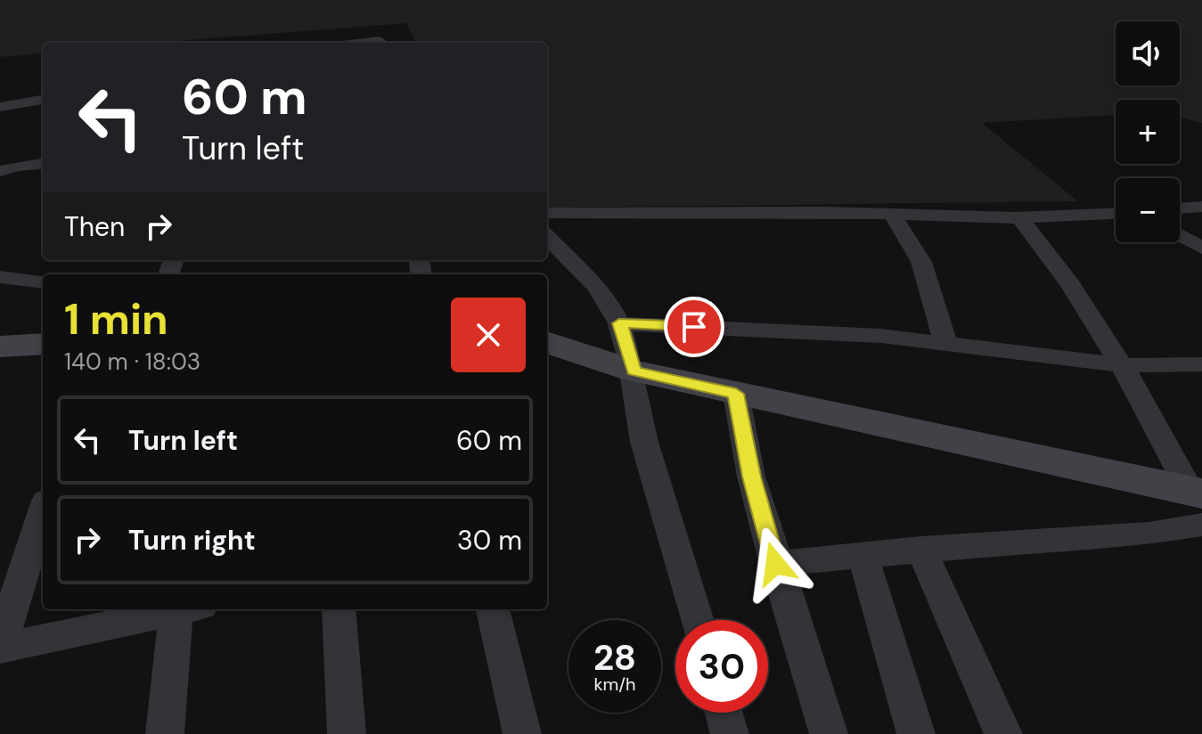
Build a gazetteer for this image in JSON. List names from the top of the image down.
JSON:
{
  "page": {
    "map_buttons": ["+", "−"],
    "turn": ["60 m", "Turn left"],
    "then": "Then",
    "heading": ["1 min", "140 m · 18:03"],
    "list": [
      {
        "name": "Turn left",
        "value": "60 m"
      },
      {
        "name": "Turn right",
        "value": "30 m"
      }
    ],
    "speed": "28 km/h",
    "limit": "30"
  }
}
